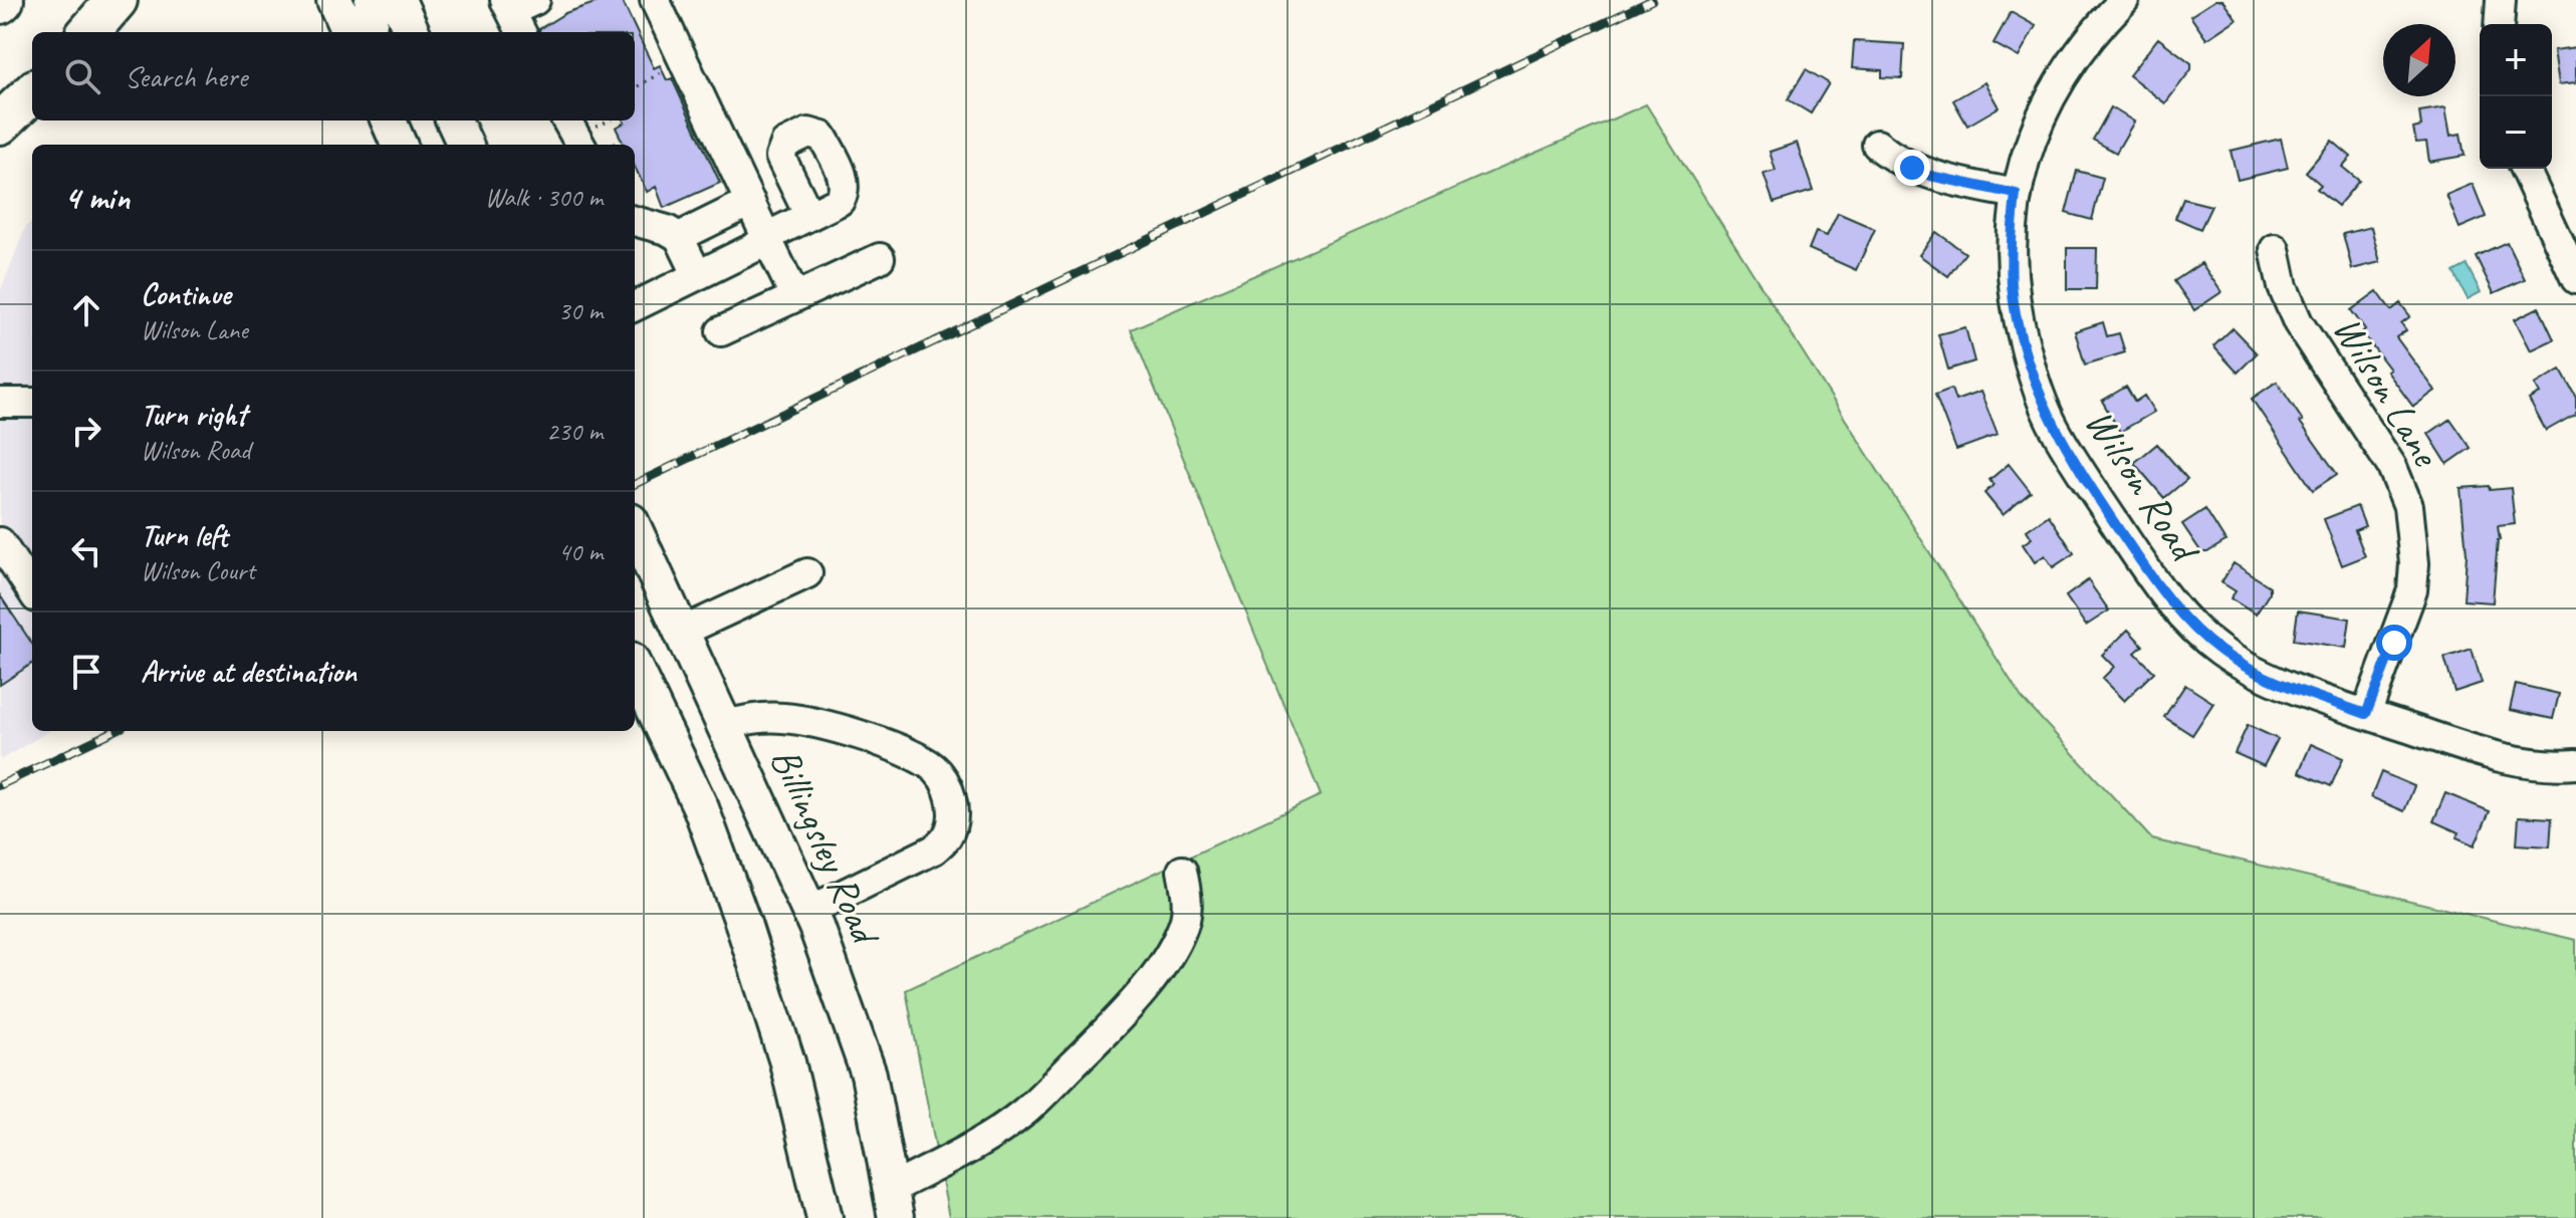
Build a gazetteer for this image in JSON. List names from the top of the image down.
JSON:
{
  "streets": {
    "main road": ["Billingsley Road"],
    "street": ["Wilson Lane", "Wilson Road"]
  },
  "crossings": [
    ["Wilson Lane", "Wilson Road"]
  ],
  "north": "top right",
  "page": {
    "map_buttons": ["+", "−"],
    "search": "Search here",
    "heading": ["4 min", "Walk · 300 m"],
    "list": [
      ["Continue", "Wilson Lane", "30 m"],
      ["Turn right", "Wilson Road", "230 m"],
      ["Turn left", "Wilson Court", "40 m"],
      "Arrive at destination"
    ]
  }
}
